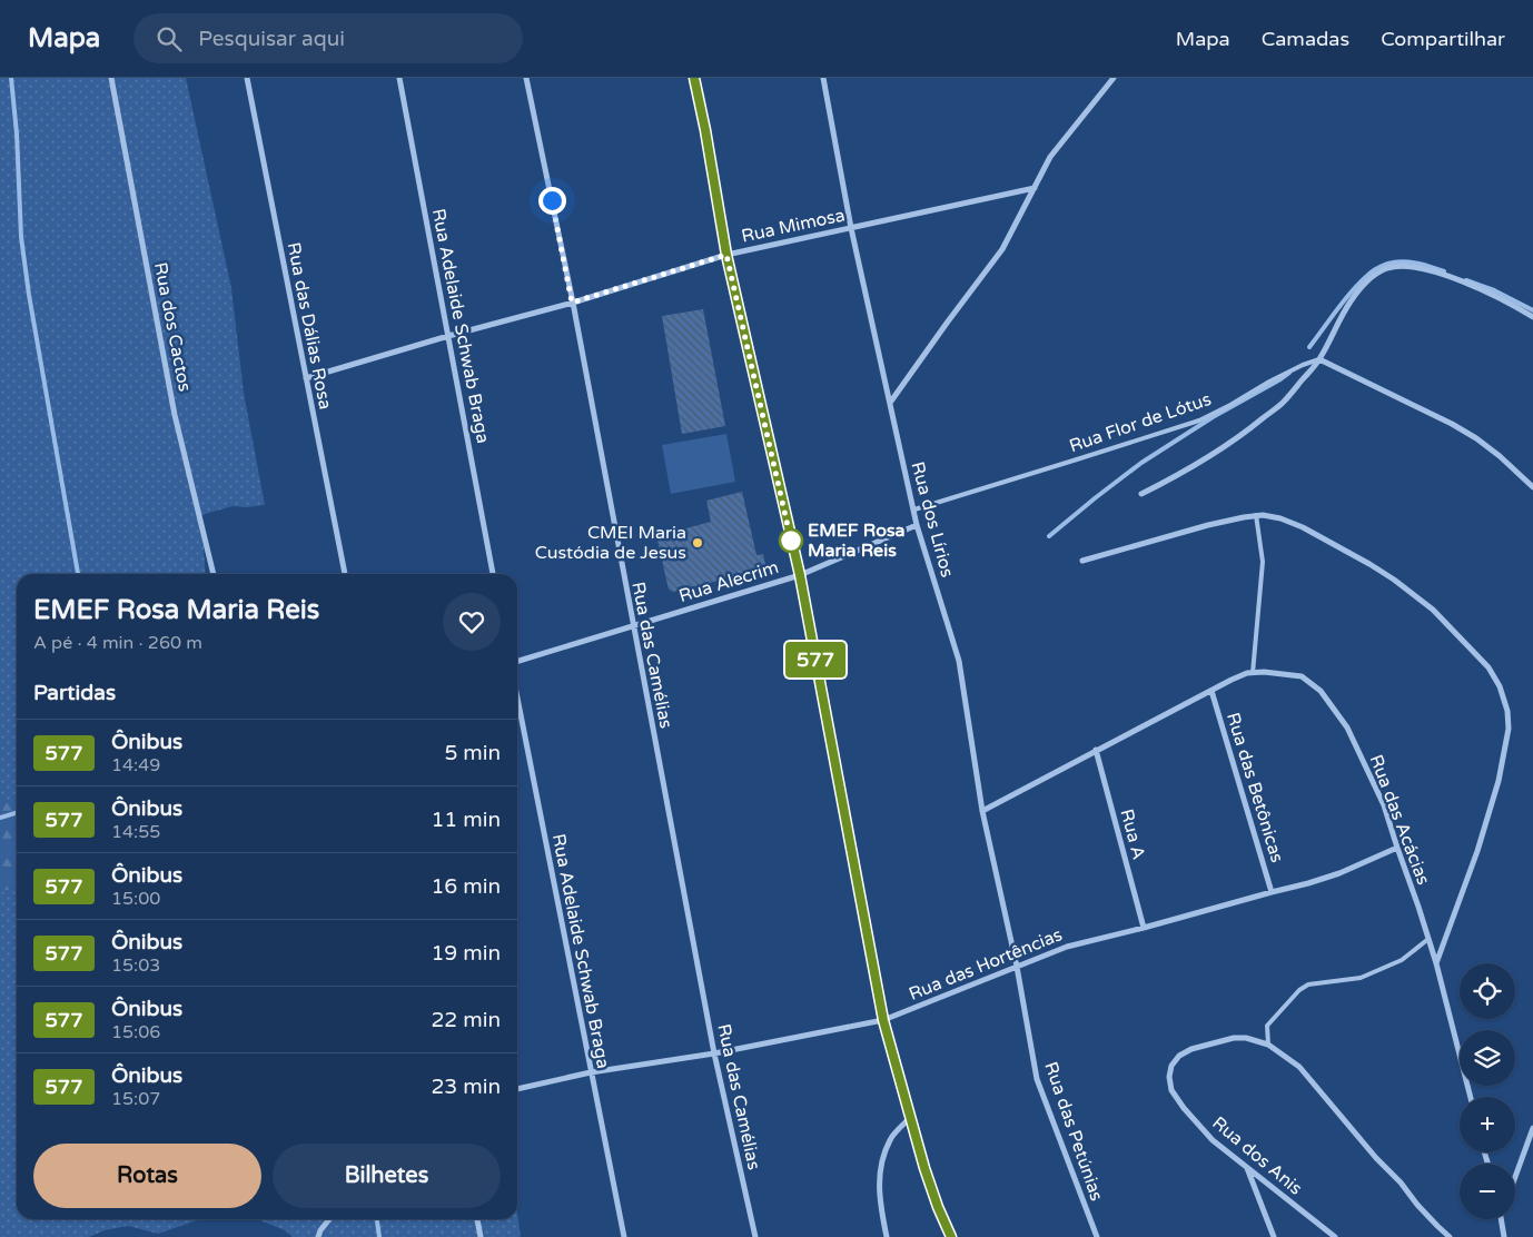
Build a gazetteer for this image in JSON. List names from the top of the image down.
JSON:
{
  "streets": {
    "street": [
      "Rua Mimosa",
      "Rua das Dálias Rosa",
      "Rua Adelaide Schwab Braga",
      "Rua dos Cactos",
      "Rua dos Lírios",
      "Rua Alecrim",
      "Rua das Camélias",
      "Rua das Betônicas",
      "Rua das Acácias",
      "Rua A",
      "Rua das Hortências",
      "Rua das Petúnias",
      "Rua dos Anis"
    ],
    "lane": ["Rua Flor de Lótus"]
  },
  "crossings": [
    ["Rua Mimosa", "Rua das Dálias Rosa"],
    ["Rua Mimosa", "Rua Adelaide Schwab Braga"],
    ["Rua Mimosa", "Rua dos Lírios"],
    ["Rua Mimosa", "Rua das Camélias"],
    ["Rua Adelaide Schwab Braga", "Rua das Hortências"],
    ["Rua Flor de Lótus", "Rua dos Lírios"],
    ["Rua dos Lírios", "Rua Alecrim"],
    ["Rua dos Lírios", "Rua das Acácias"],
    ["Rua dos Lírios", "Rua das Hortências"],
    ["Rua dos Lírios", "Rua das Petúnias"],
    ["Rua Alecrim", "Rua das Camélias"],
    ["Rua das Camélias", "Rua das Hortências"],
    ["Rua das Betônicas", "Rua das Acácias"],
    ["Rua das Betônicas", "Rua das Hortências"],
    ["Rua das Acácias", "Rua A"],
    ["Rua das Acácias", "Rua das Hortências"],
    ["Rua A", "Rua das Hortências"],
    ["Rua das Hortências", "Rua das Petúnias"]
  ],
  "places": ["EMEF Rosa Maria Reis", "CMEI Maria Custódia de Jesus"],
  "lines": ["bus line 577"],
  "page": {
    "header": "Mapa",
    "search": "Pesquisar aqui",
    "nav": ["Mapa", "Camadas", "Compartilhar"],
    "on_map": "577",
    "heading": [
      ["EMEF Rosa Maria Reis", "A pé · 4 min · 260 m"],
      "Partidas"
    ],
    "list": [
      {
        "mark": "577",
        "name": "Ônibus",
        "note": "14:49",
        "value": "5 min"
      },
      {
        "mark": "577",
        "name": "Ônibus",
        "note": "14:55",
        "value": "11 min"
      },
      {
        "mark": "577",
        "name": "Ônibus",
        "note": "15:00",
        "value": "16 min"
      },
      {
        "mark": "577",
        "name": "Ônibus",
        "note": "15:03",
        "value": "19 min"
      },
      {
        "mark": "577",
        "name": "Ônibus",
        "note": "15:06",
        "value": "22 min"
      },
      {
        "mark": "577",
        "name": "Ônibus",
        "note": "15:07",
        "value": "23 min"
      }
    ],
    "map_buttons": ["+", "−"],
    "buttons": ["Rotas", "Bilhetes"]
  }
}
